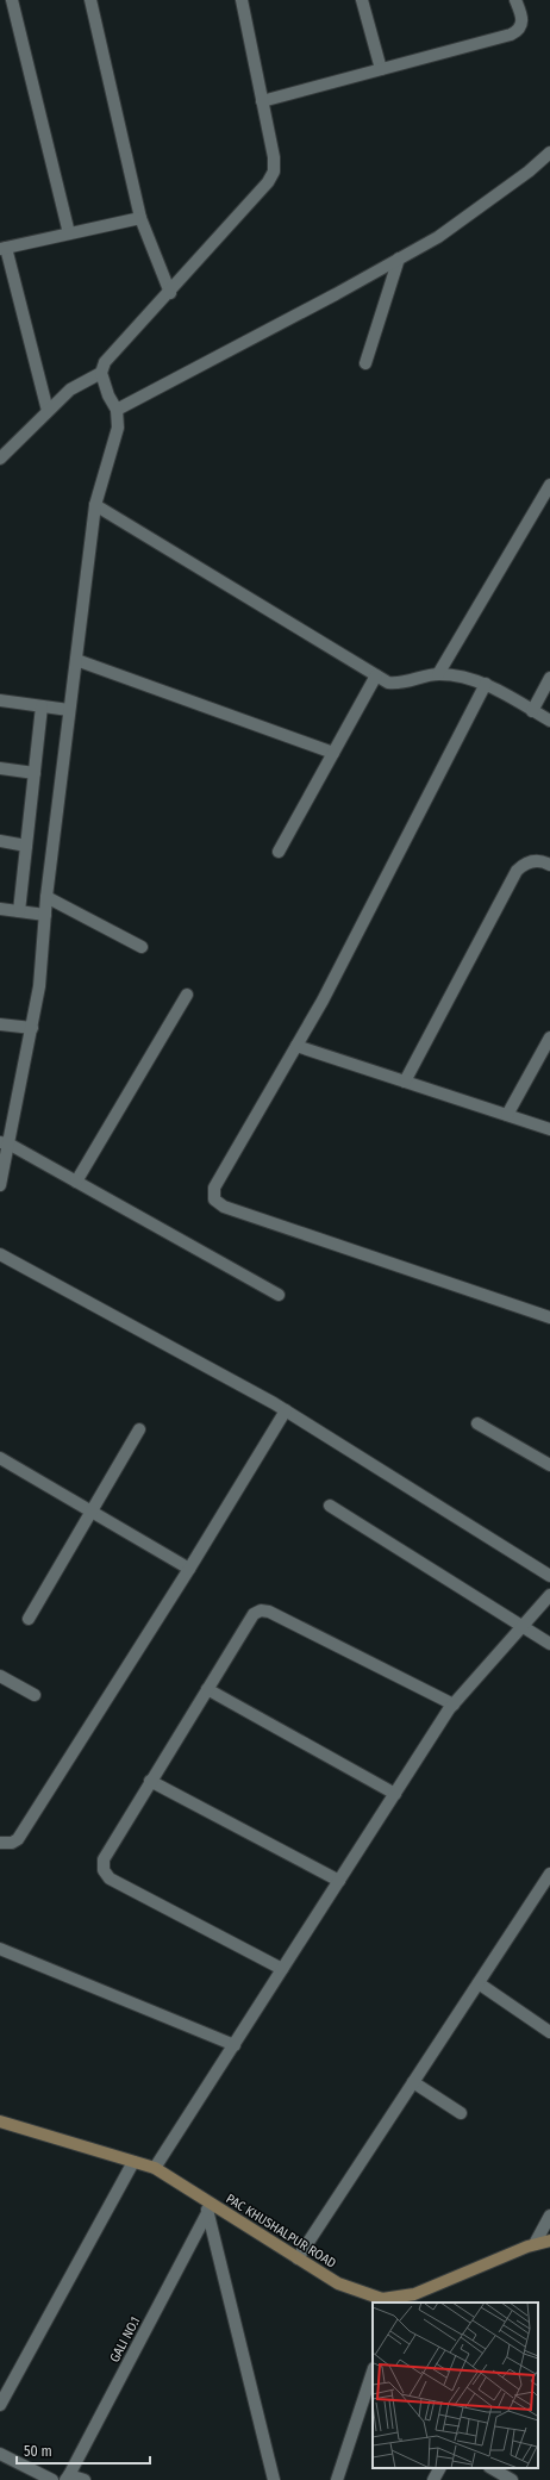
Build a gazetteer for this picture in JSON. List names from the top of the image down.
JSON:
{
  "streets": {
    "main road": ["PAC KHUSHALPUR ROAD"],
    "street": ["GALI NO.1"]
  },
  "crossings": [
    ["PAC KHUSHALPUR ROAD", "GALI NO.1"]
  ],
  "scale_bar": "50 m"
}
